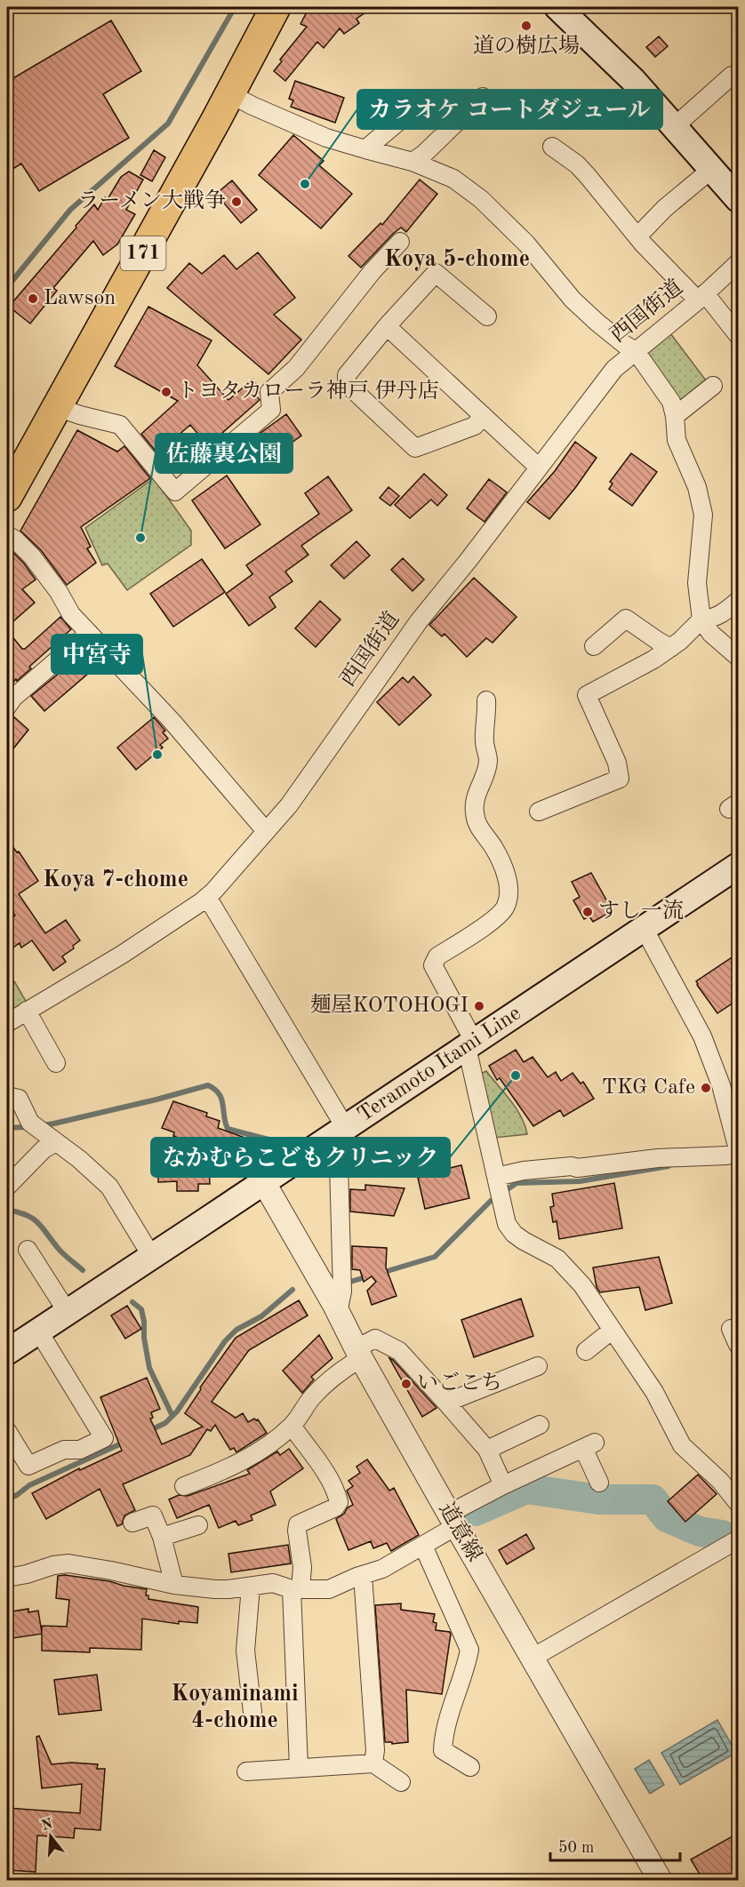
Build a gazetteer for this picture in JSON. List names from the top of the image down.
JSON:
{
  "streets": {
    "highway": ["171"],
    "main road": ["Teramoto Itami Line"],
    "street": ["西国街道", "道意線"]
  },
  "crossings": [
    ["Teramoto Itami Line", "道意線"]
  ],
  "districts": ["Koya 5-chome", "Koya 7-chome", "Koyaminami 4-chome"],
  "places": [
    "道の樹広場",
    "カラオケ コートダジュール",
    "ラーメン大戦争",
    "Lawson",
    "トヨタカローラ神戸 伊丹店",
    "佐藤裏公園",
    "中宮寺",
    "すし一流",
    "麺屋KOTOHOGI",
    "なかむらこどもクリニック",
    "TKG Cafe",
    "いごこち"
  ],
  "scale_bar": "50 m",
  "north": "top"
}
